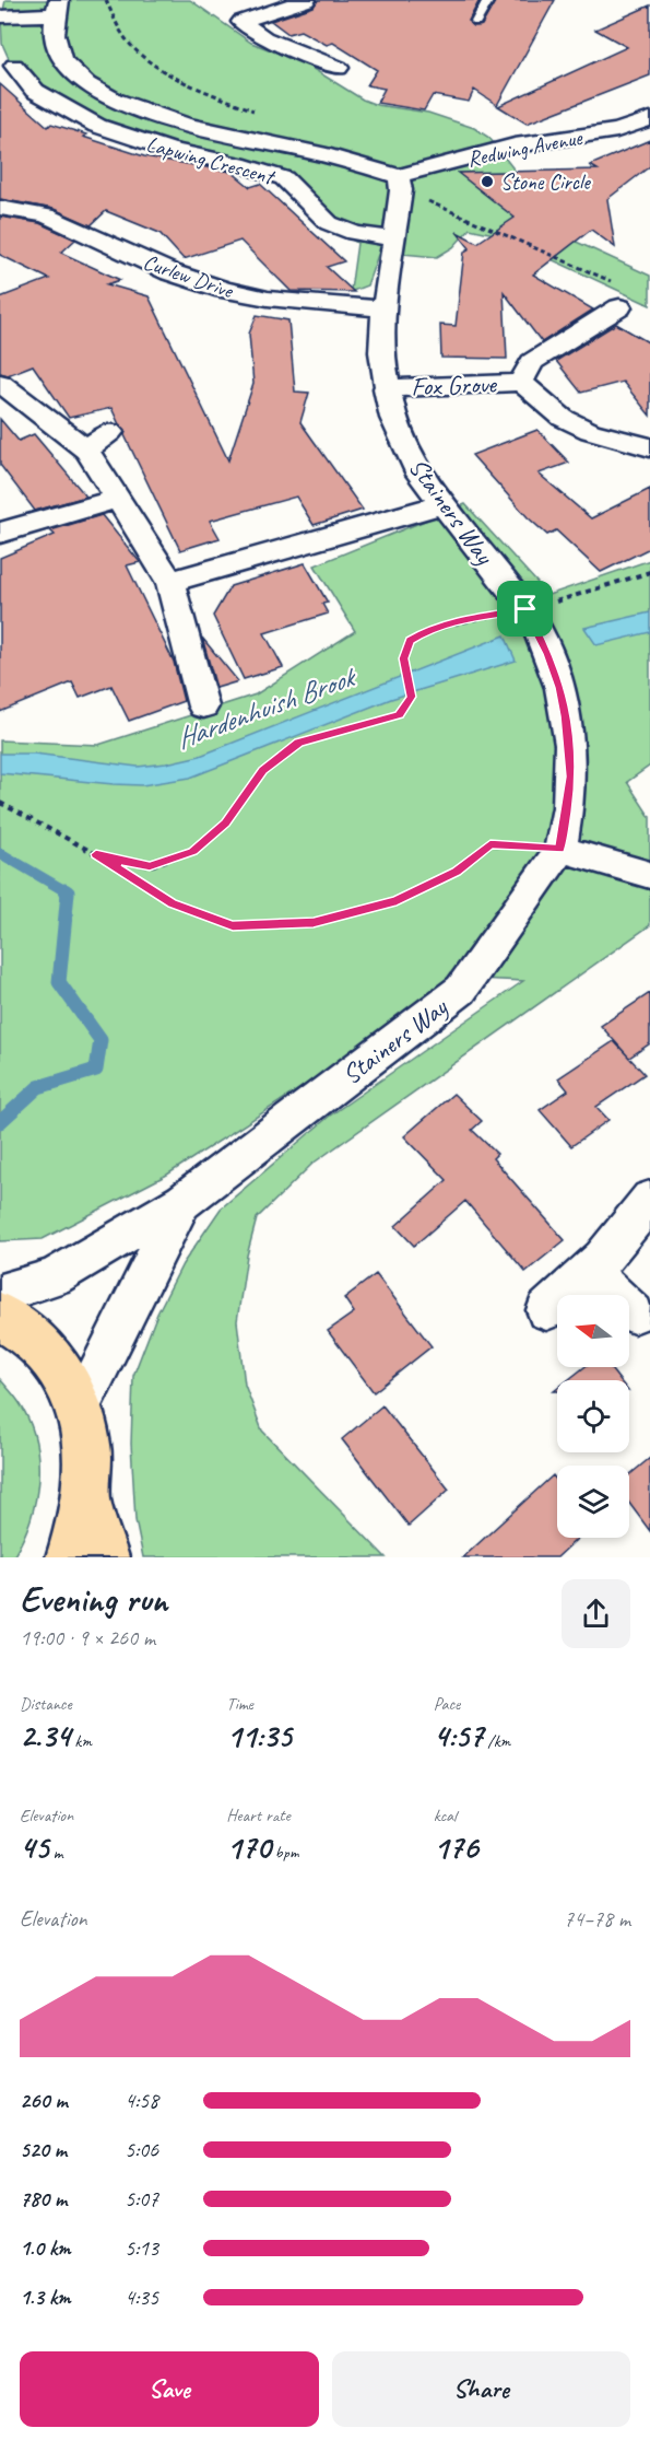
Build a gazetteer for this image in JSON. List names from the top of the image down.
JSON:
{
  "streets": {
    "street": [
      "Redwing Avenue",
      "Lapwing Crescent",
      "Curlew Drive",
      "Fox Grove",
      "Stainers Way"
    ]
  },
  "crossings": [
    ["Redwing Avenue", "Stainers Way"],
    ["Lapwing Crescent", "Stainers Way"],
    ["Curlew Drive", "Stainers Way"],
    ["Fox Grove", "Stainers Way"]
  ],
  "water": ["Hardenhuish Brook"],
  "places": ["Stone Circle"],
  "north": "left",
  "page": {
    "heading": ["Evening run", "19:00 · 9 × 260 m"],
    "stats": [
      ["Distance", "2.34 km"],
      ["Time", "11:35"],
      ["Pace", "4:57 /km"],
      ["Elevation", "45 m"],
      ["Heart rate", "170 bpm"],
      ["kcal", "176"]
    ],
    "chart": ["Elevation", "74–78 m"],
    "list": [
      {
        "name": "260 m",
        "note": "4:58"
      },
      {
        "name": "520 m",
        "note": "5:06"
      },
      {
        "name": "780 m",
        "note": "5:07"
      },
      {
        "name": "1.0 km",
        "note": "5:13"
      },
      {
        "name": "1.3 km",
        "note": "4:35"
      }
    ],
    "buttons": ["Save", "Share"]
  }
}
